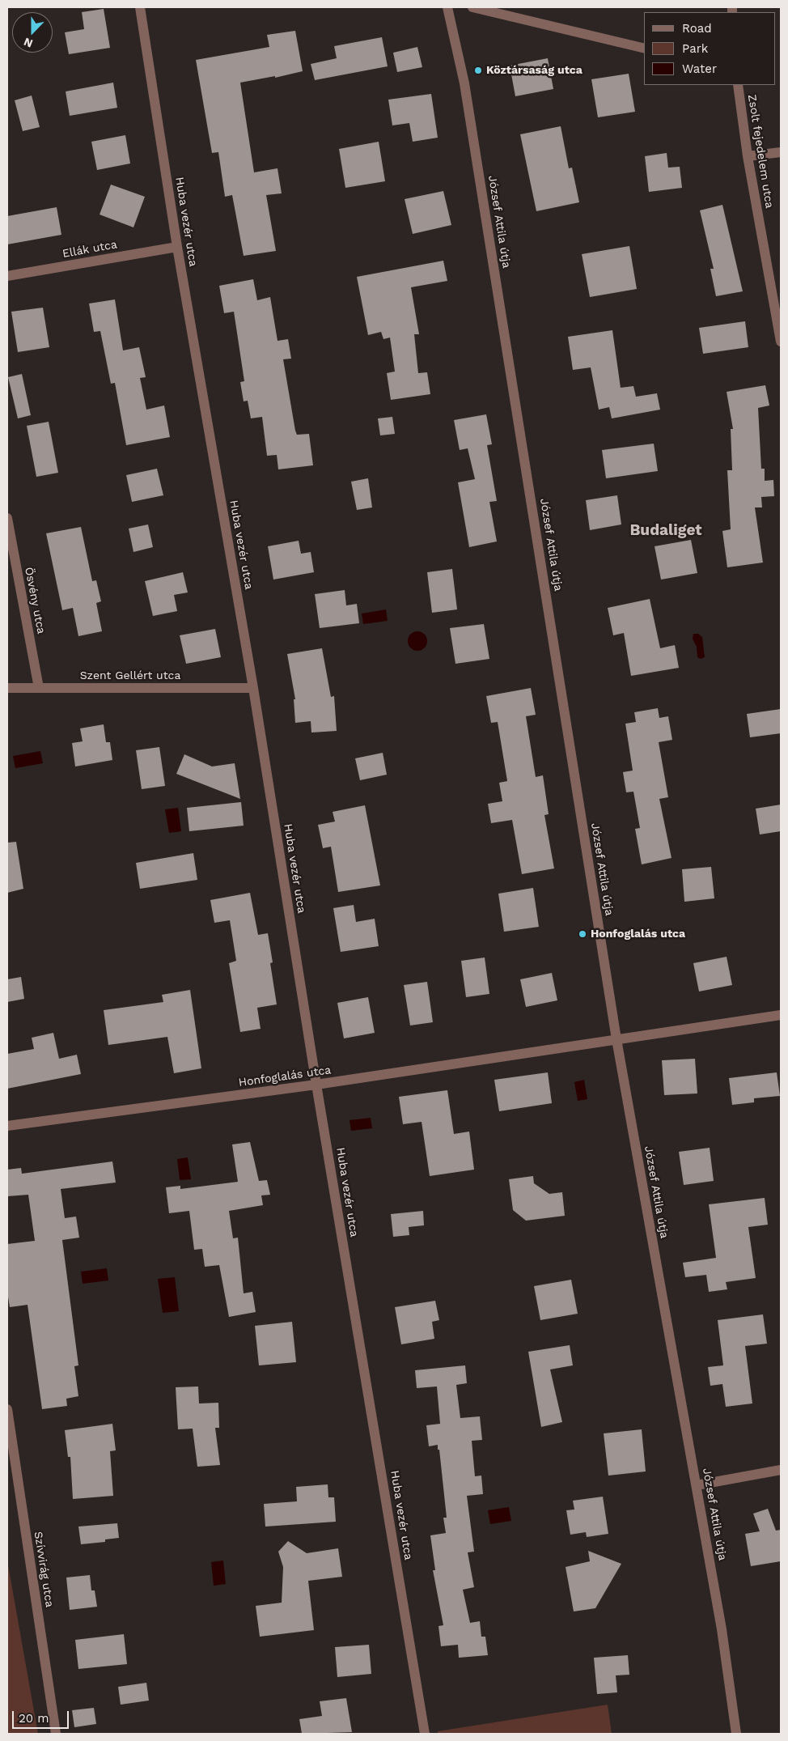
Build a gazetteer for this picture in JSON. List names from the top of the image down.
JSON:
{
  "streets": {
    "street": [
      "Zsolt fejedelem utca",
      "Huba vezér utca",
      "József Attila útja",
      "Ellák utca",
      "Ösvény utca",
      "Szent Gellért utca",
      "Honfoglalás utca",
      "Szívvirág utca"
    ]
  },
  "crossings": [
    ["Huba vezér utca", "Ellák utca"],
    ["Huba vezér utca", "Szent Gellért utca"],
    ["Huba vezér utca", "Honfoglalás utca"],
    ["József Attila útja", "Honfoglalás utca"],
    ["Ösvény utca", "Szent Gellért utca"]
  ],
  "districts": ["Budaliget"],
  "places": ["Köztársaság utca", "Honfoglalás utca"],
  "legend": ["Road", "Park", "Water"],
  "scale_bar": "20 m",
  "north": "bottom"
}
